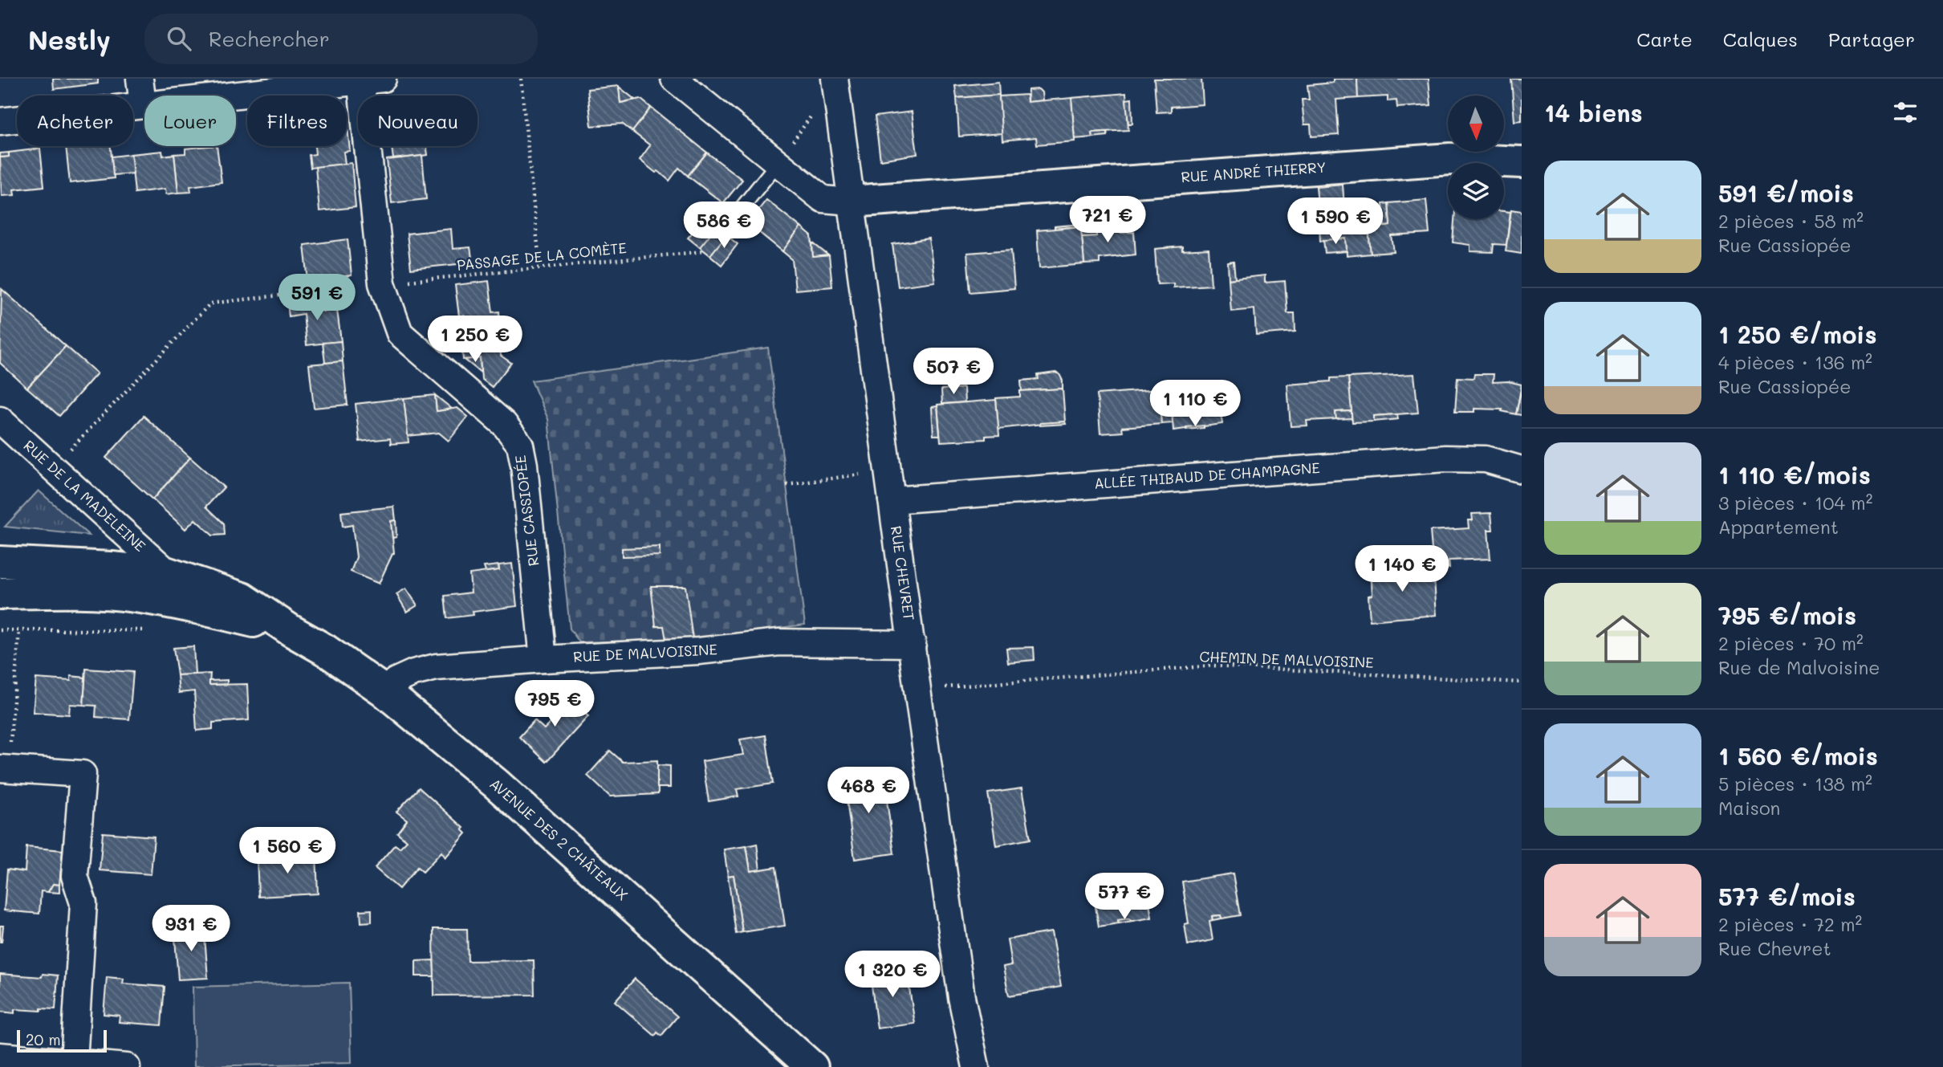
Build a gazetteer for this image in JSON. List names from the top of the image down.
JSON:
{
  "streets": {
    "main road": ["RUE ANDRÉ THIERRY", "AVENUE DES 2 CHÂTEAUX"],
    "street": [
      "ALLÉE THIBAUD DE CHAMPAGNE",
      "RUE DE LA MADELEINE",
      "RUE CASSIOPÉE",
      "RUE CHEVRET",
      "RUE DE MALVOISINE"
    ],
    "path": ["PASSAGE DE LA COMÈTE", "CHEMIN DE MALVOISINE"]
  },
  "crossings": [
    ["RUE ANDRÉ THIERRY", "RUE CHEVRET"],
    ["PASSAGE DE LA COMÈTE", "RUE DE LA MADELEINE"],
    ["PASSAGE DE LA COMÈTE", "RUE CASSIOPÉE"],
    ["ALLÉE THIBAUD DE CHAMPAGNE", "RUE CHEVRET"],
    ["RUE DE LA MADELEINE", "AVENUE DES 2 CHÂTEAUX"],
    ["RUE CASSIOPÉE", "RUE DE MALVOISINE"],
    ["RUE CHEVRET", "RUE DE MALVOISINE"],
    ["RUE CHEVRET", "CHEMIN DE MALVOISINE"],
    ["RUE DE MALVOISINE", "AVENUE DES 2 CHÂTEAUX"]
  ],
  "scale_bar": "20 m",
  "north": "bottom",
  "page": {
    "header": "Nestly",
    "search": "Rechercher",
    "nav": ["Carte", "Calques", "Partager"],
    "heading": "14 biens",
    "chip": [
      "Acheter",
      "Louer",
      "Filtres",
      "Nouveau"
    ],
    "list": [
      {
        "name": "591 €/mois",
        "note": "2 pièces · 58 m² · Rue Cassiopée"
      },
      {
        "name": "1 250 €/mois",
        "note": "4 pièces · 136 m² · Rue Cassiopée"
      },
      {
        "name": "1 110 €/mois",
        "note": "3 pièces · 104 m² · Appartement"
      },
      {
        "name": "795 €/mois",
        "note": "2 pièces · 70 m² · Rue de Malvoisine"
      },
      {
        "name": "1 560 €/mois",
        "note": "5 pièces · 138 m² · Maison"
      },
      {
        "name": "577 €/mois",
        "note": "2 pièces · 72 m² · Rue Chevret"
      }
    ],
    "price": [
      "721 €",
      "1 590 €",
      "586 €",
      "591 €",
      "1 250 €",
      "507 €",
      "1 110 €",
      "1 140 €",
      "795 €",
      "468 €",
      "1 560 €",
      "577 €",
      "931 €",
      "1 320 €"
    ],
    "scale": "20 m"
  }
}
